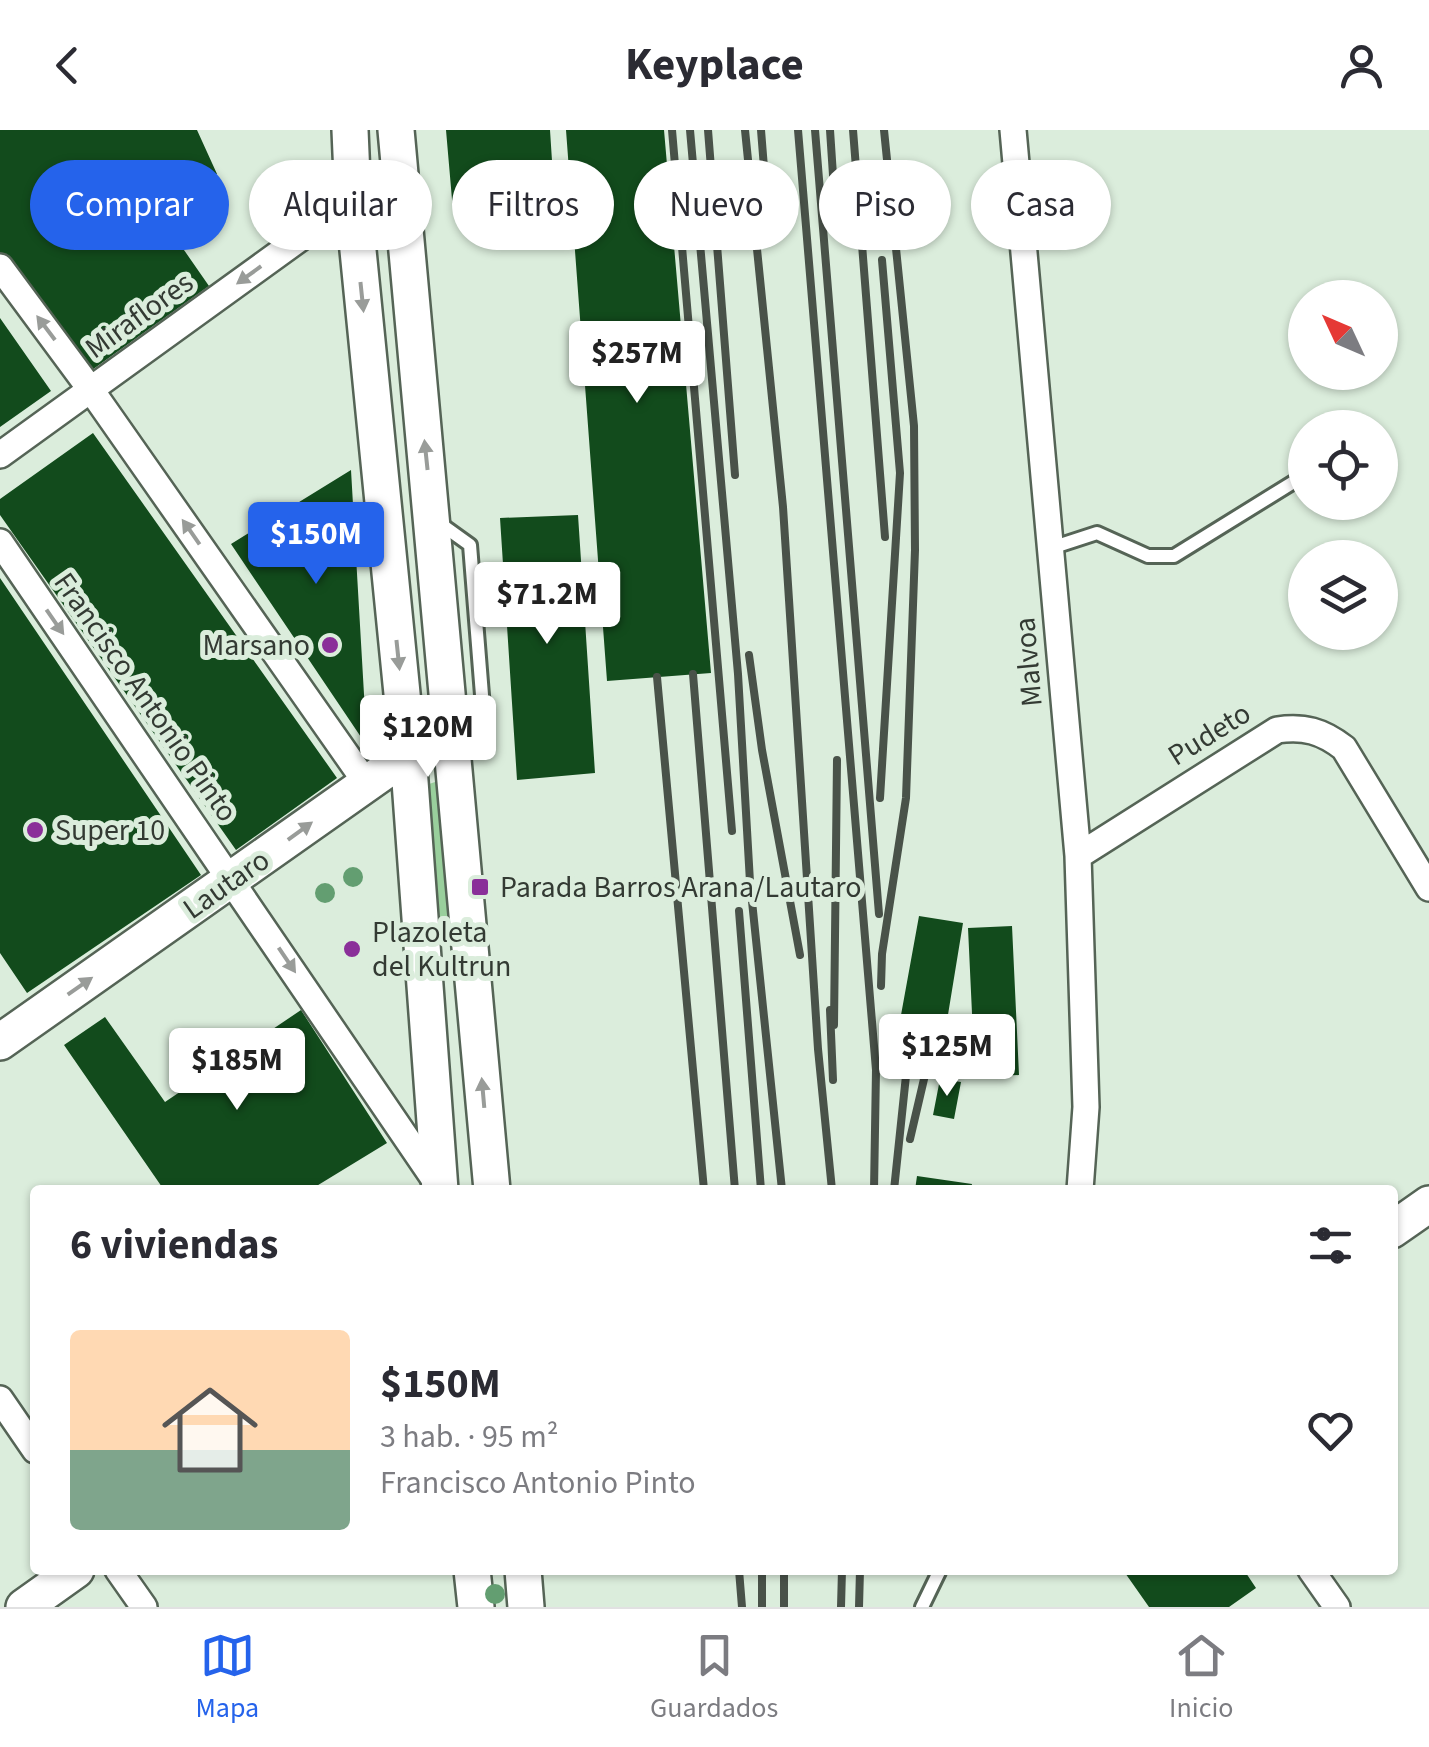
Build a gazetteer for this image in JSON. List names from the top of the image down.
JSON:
{
  "streets": {
    "main road": ["Lautaro"],
    "street": [
      "Miraflores",
      "Malvoa",
      "Francisco Antonio Pinto",
      "Pudeto"
    ]
  },
  "crossings": [
    ["Malvoa", "Pudeto"],
    ["Francisco Antonio Pinto", "Lautaro"]
  ],
  "one_way": ["Miraflores", "Lautaro"],
  "places": {
    "other": ["Marsano", "Super 10", "Plazoleta del Kultrun"],
    "transit": ["Parada Barros Arana/Lautaro"]
  },
  "north": "top left",
  "page": {
    "header": "Keyplace",
    "chip": [
      "Comprar",
      "Alquilar",
      "Filtros",
      "Nuevo",
      "Piso",
      "Casa"
    ],
    "price": [
      "$257M",
      "$150M",
      "$71.2M",
      "$120M",
      "$125M",
      "$185M"
    ],
    "heading": "6 viviendas",
    "list": [
      {
        "name": "$150M",
        "note": "3 hab. · 95 m² · Francisco Antonio Pinto"
      }
    ],
    "tabs": ["Mapa", "Guardados", "Inicio"]
  }
}
